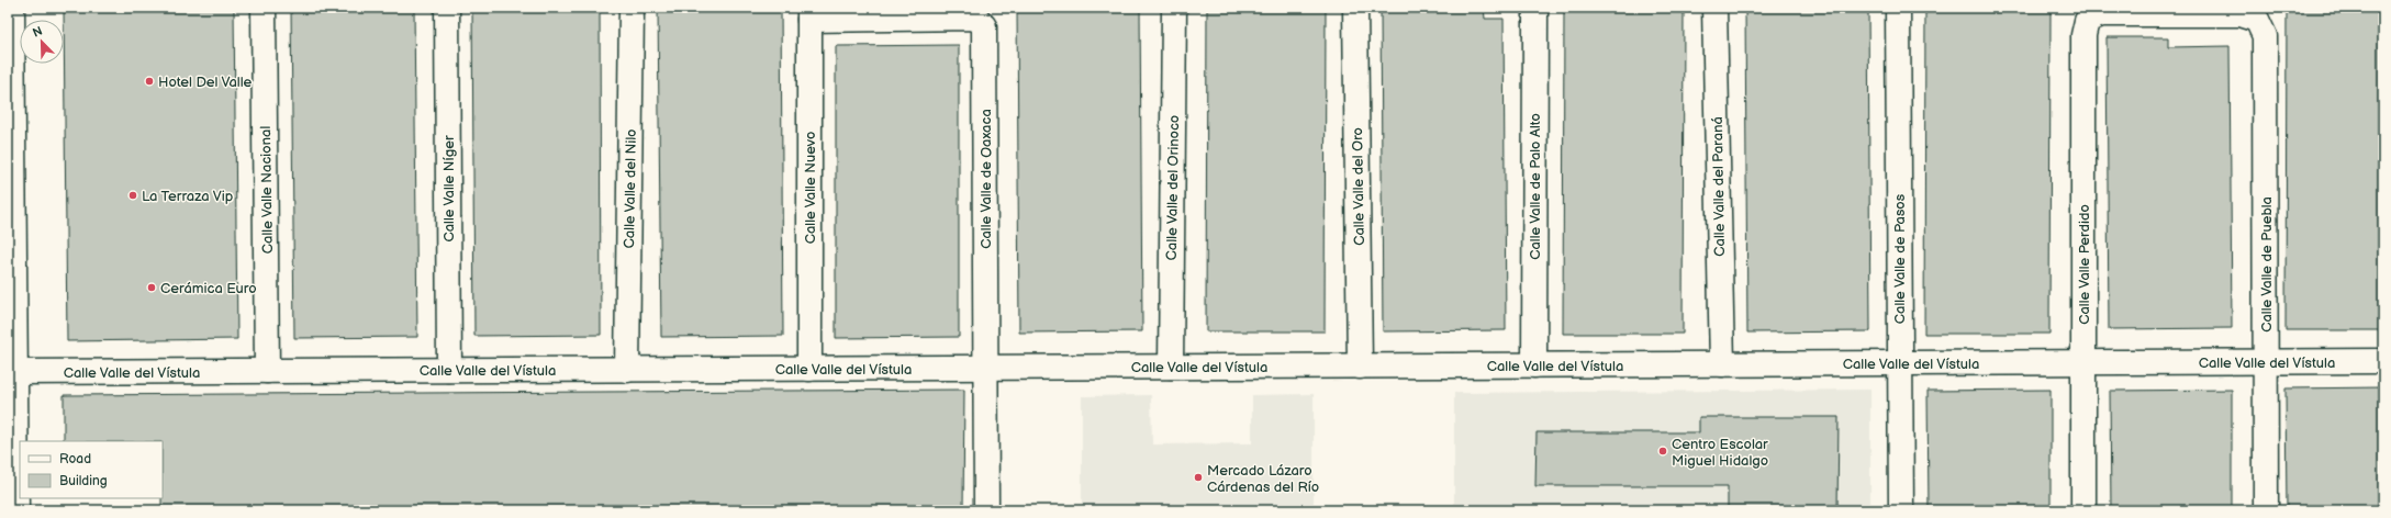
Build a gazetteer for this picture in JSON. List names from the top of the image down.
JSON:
{
  "streets": {
    "street": [
      "Calle Valle de Oaxaca",
      "Calle Valle del Oro",
      "Calle Valle de Palo Alto",
      "Calle Valle del Paraná",
      "Calle Valle Nuevo",
      "Calle Valle del Orinoco",
      "Calle Valle Níger",
      "Calle Valle del Nilo",
      "Calle Valle Nacional",
      "Calle Valle de Pasos",
      "Calle Valle Perdido",
      "Calle Valle de Puebla",
      "Calle Valle del Vístula"
    ]
  },
  "crossings": [
    ["Calle Valle de Oaxaca", "Calle Valle Nuevo"],
    ["Calle Valle de Oaxaca", "Calle Valle del Vístula"],
    ["Calle Valle del Oro", "Calle Valle del Vístula"],
    ["Calle Valle de Palo Alto", "Calle Valle del Vístula"],
    ["Calle Valle del Paraná", "Calle Valle del Vístula"],
    ["Calle Valle Nuevo", "Calle Valle del Vístula"],
    ["Calle Valle del Orinoco", "Calle Valle del Vístula"],
    ["Calle Valle Níger", "Calle Valle del Vístula"],
    ["Calle Valle del Nilo", "Calle Valle del Vístula"],
    ["Calle Valle Nacional", "Calle Valle del Vístula"],
    ["Calle Valle de Pasos", "Calle Valle del Vístula"],
    ["Calle Valle Perdido", "Calle Valle de Puebla"],
    ["Calle Valle Perdido", "Calle Valle del Vístula"],
    ["Calle Valle de Puebla", "Calle Valle del Vístula"]
  ],
  "places": [
    "Hotel Del Valle",
    "La Terraza Vip",
    "Cerámica Euro",
    "Centro Escolar Miguel Hidalgo",
    "Mercado Lázaro Cárdenas del Río"
  ],
  "legend": ["Road", "Building"],
  "north": "top left"
}
